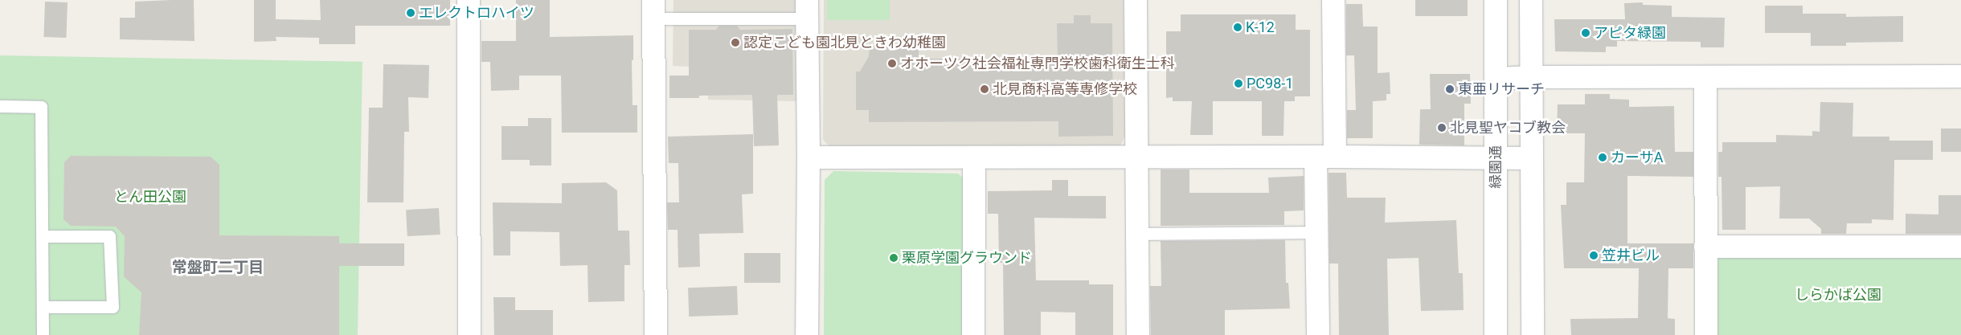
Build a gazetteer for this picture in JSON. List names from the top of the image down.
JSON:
{
  "streets": {
    "street": ["緑園通"]
  },
  "districts": ["常盤町二丁目"],
  "parks": ["とん田公園", "しらかば公園"],
  "places": [
    "エレクトロハイツ",
    "K-12",
    "アピタ緑園",
    "認定こども園北見ときわ幼稚園",
    "オホーツク社会福祉専門学校歯科衛生士科",
    "PC98-1",
    "北見商科高等専修学校",
    "東亜リサーチ",
    "北見聖ヤコブ教会",
    "カーサA",
    "笠井ビル",
    "栗原学園グラウンド"
  ]
}
